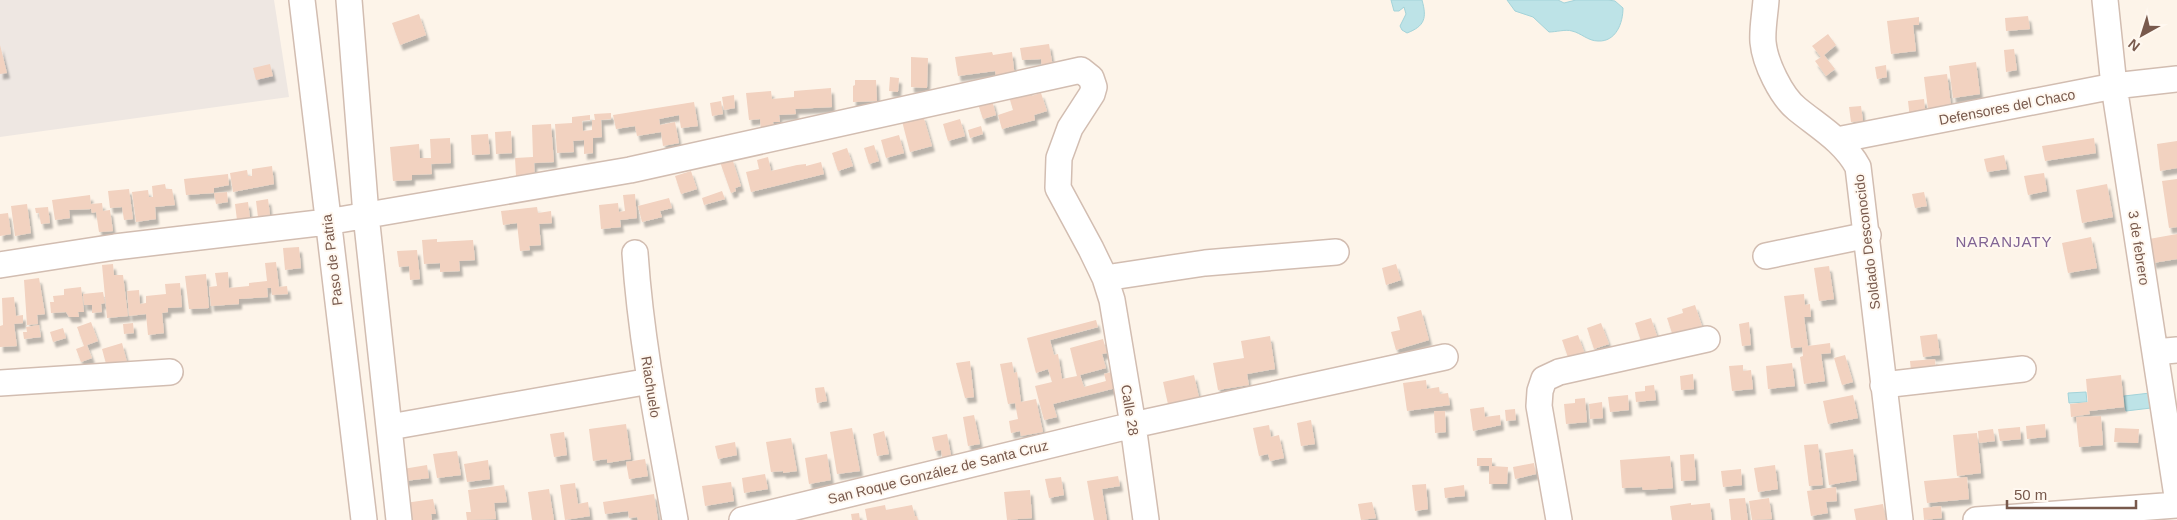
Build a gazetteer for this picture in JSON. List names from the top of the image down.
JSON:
{
  "streets": {
    "street": [
      "Defensores del Chaco",
      "Soldado Desconocido",
      "3 de febrero",
      "Paso de Patria",
      "Riachuelo",
      "Calle 28",
      "San Roque González de Santa Cruz"
    ]
  },
  "crossings": [
    ["Defensores del Chaco", "Soldado Desconocido"],
    ["Defensores del Chaco", "3 de febrero"],
    ["Calle 28", "San Roque González de Santa Cruz"]
  ],
  "districts": ["NARANJATY"],
  "scale_bar": "50 m",
  "north": "bottom left"
}
